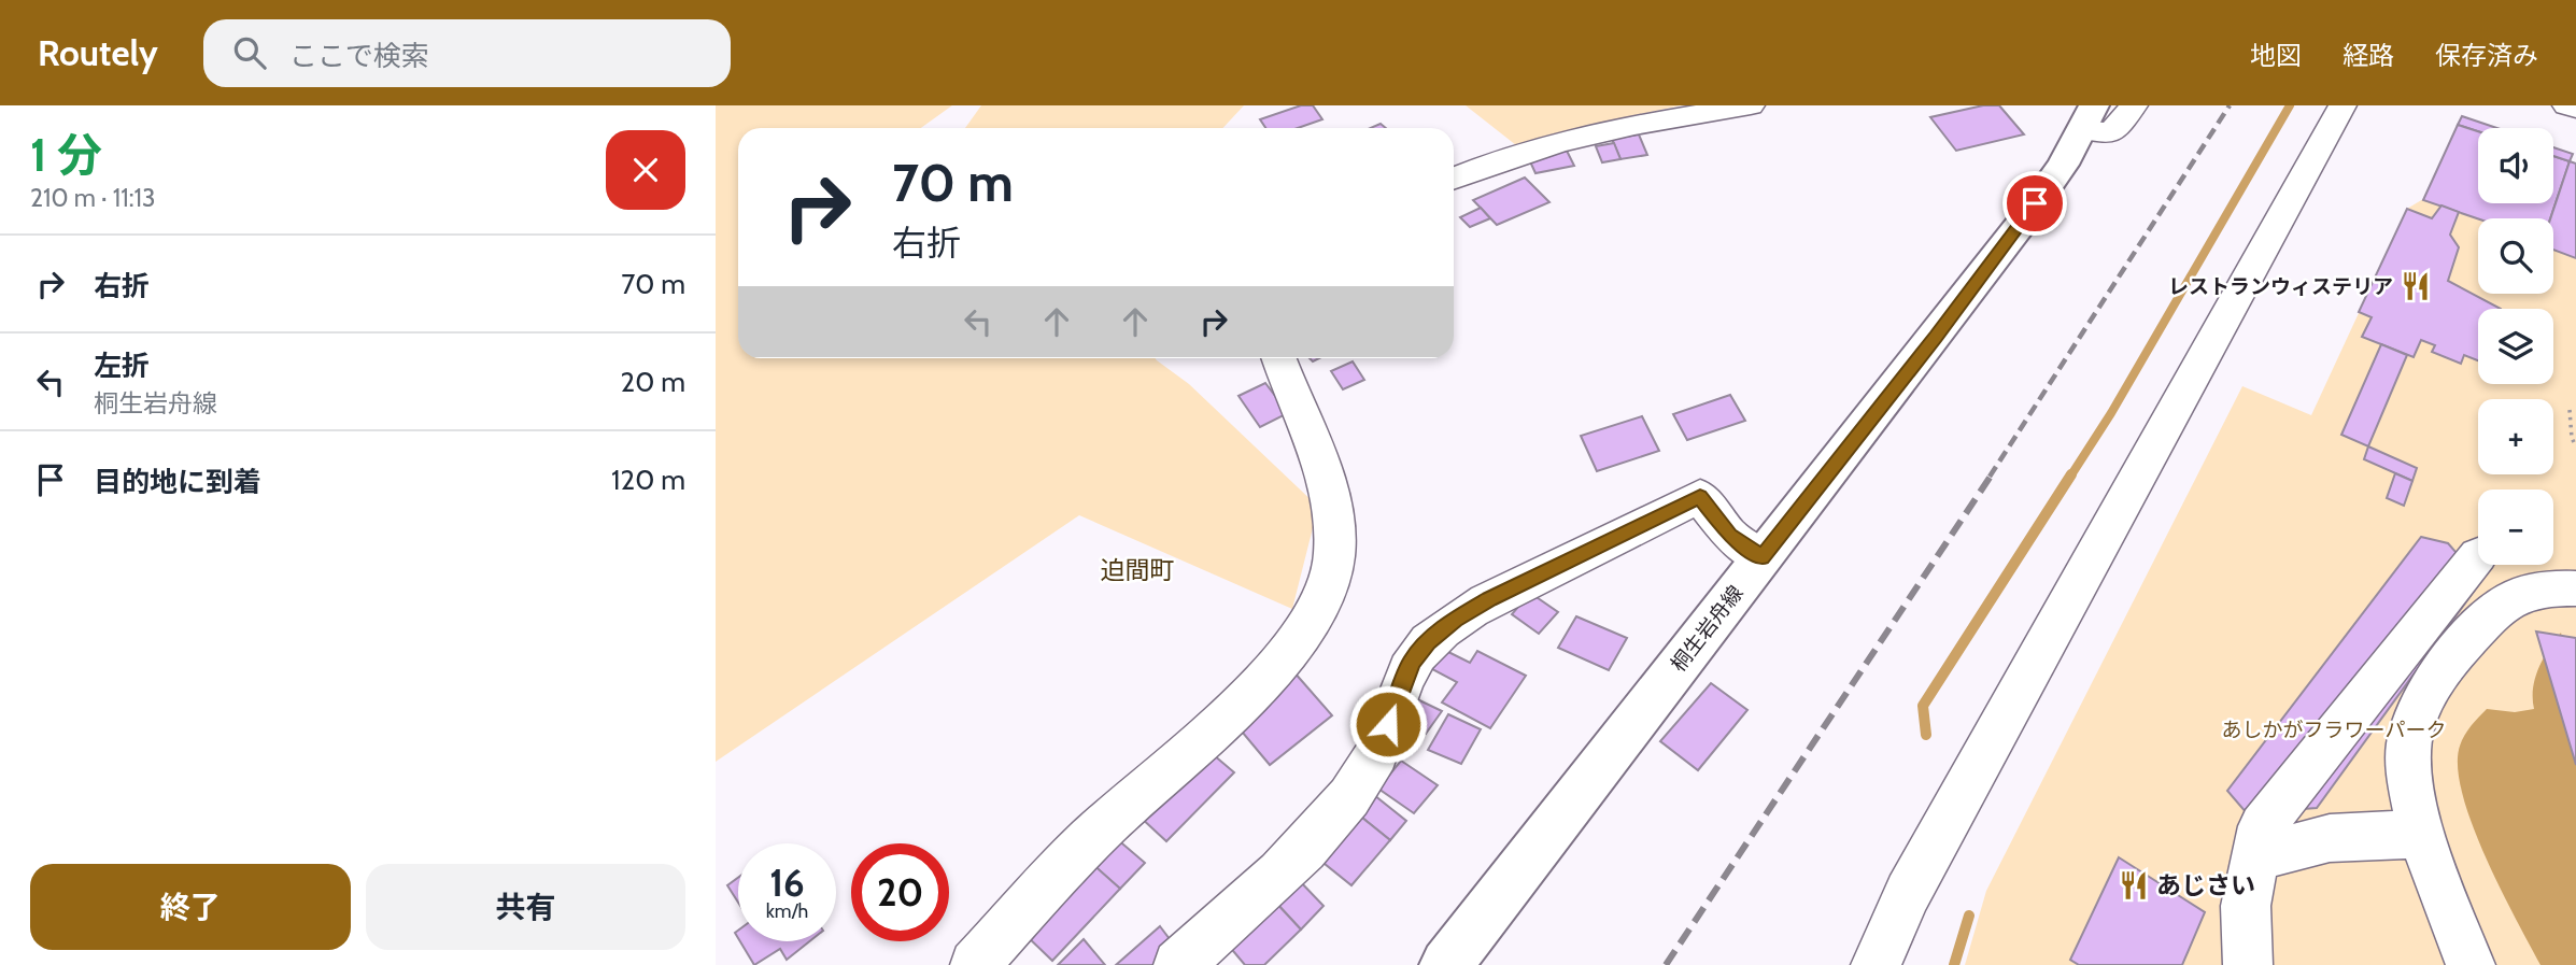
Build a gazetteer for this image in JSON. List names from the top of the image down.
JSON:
{
  "streets": {
    "main road": ["桐生岩舟線"]
  },
  "districts": ["迫間町"],
  "parks": ["あしかがフラワーパーク"],
  "places": {
    "restaurant": ["レストランウィステリア", "あじさい"]
  },
  "page": {
    "header": "Routely",
    "search": "ここで検索",
    "nav": ["地図", "経路", "保存済み"],
    "heading": ["1 分", "210 m · 11:13"],
    "map_buttons": ["+", "−"],
    "turn": ["70 m", "右折"],
    "list": [
      {
        "name": "右折",
        "value": "70 m"
      },
      {
        "name": "左折",
        "note": "桐生岩舟線",
        "value": "20 m"
      },
      {
        "name": "目的地に到着",
        "value": "120 m"
      }
    ],
    "speed": "16 km/h",
    "limit": "20",
    "buttons": ["終了", "共有"]
  }
}
